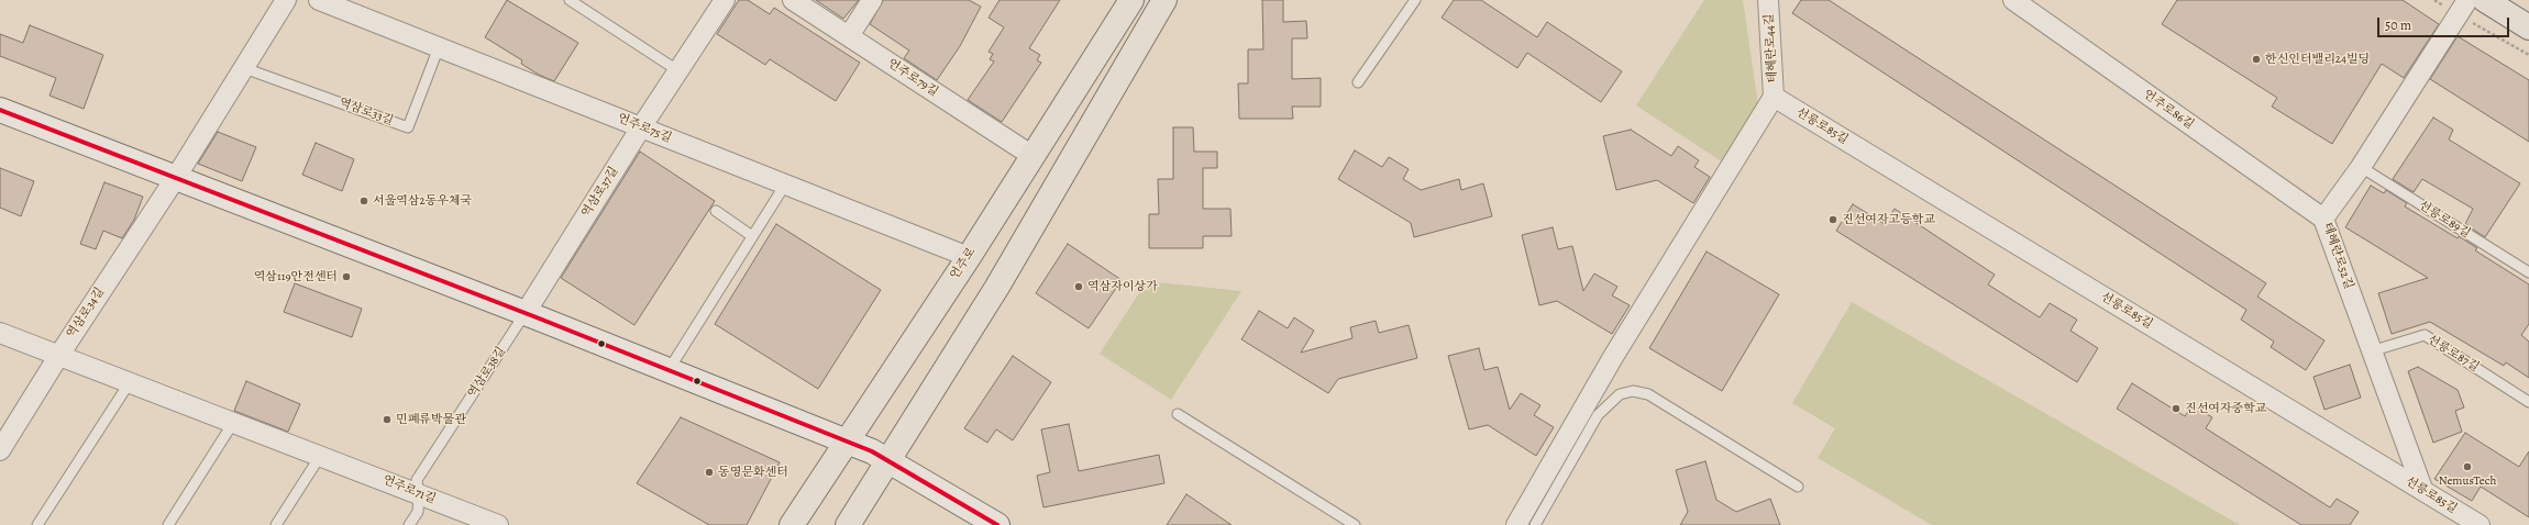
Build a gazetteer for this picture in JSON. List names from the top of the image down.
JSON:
{
  "streets": {
    "main road": ["언주로"],
    "street": [
      "테헤란로44길",
      "언주로79길",
      "언주로86길",
      "선릉로85길",
      "언주로75길",
      "역삼로37길",
      "테헤란로52길",
      "역삼로34길",
      "언주로71길"
    ],
    "lane": [
      "역삼로33길",
      "선릉로89길",
      "선릉로87길",
      "역삼로38길"
    ]
  },
  "crossings": [
    ["테헤란로44길", "선릉로85길"],
    ["언주로79길", "언주로"],
    ["언주로86길", "테헤란로52길"],
    ["역삼로33길", "언주로75길"],
    ["선릉로85길", "테헤란로52길"],
    ["언주로75길", "역삼로37길"],
    ["언주로75길", "언주로"],
    ["역삼로37길", "역삼로38길"],
    ["선릉로89길", "테헤란로52길"],
    ["테헤란로52길", "선릉로87길"],
    ["역삼로34길", "언주로71길"],
    ["역삼로38길", "언주로71길"]
  ],
  "places": [
    "한신인터밸리24빌딩",
    "서울역삼2동우체국",
    "진선여자고등학교",
    "역삼119안전센터",
    "역삼자이상가",
    "진선여자중학교",
    "민폐류박물관",
    "NemusTech",
    "동영문화센터"
  ],
  "scale_bar": "50 m"
}
